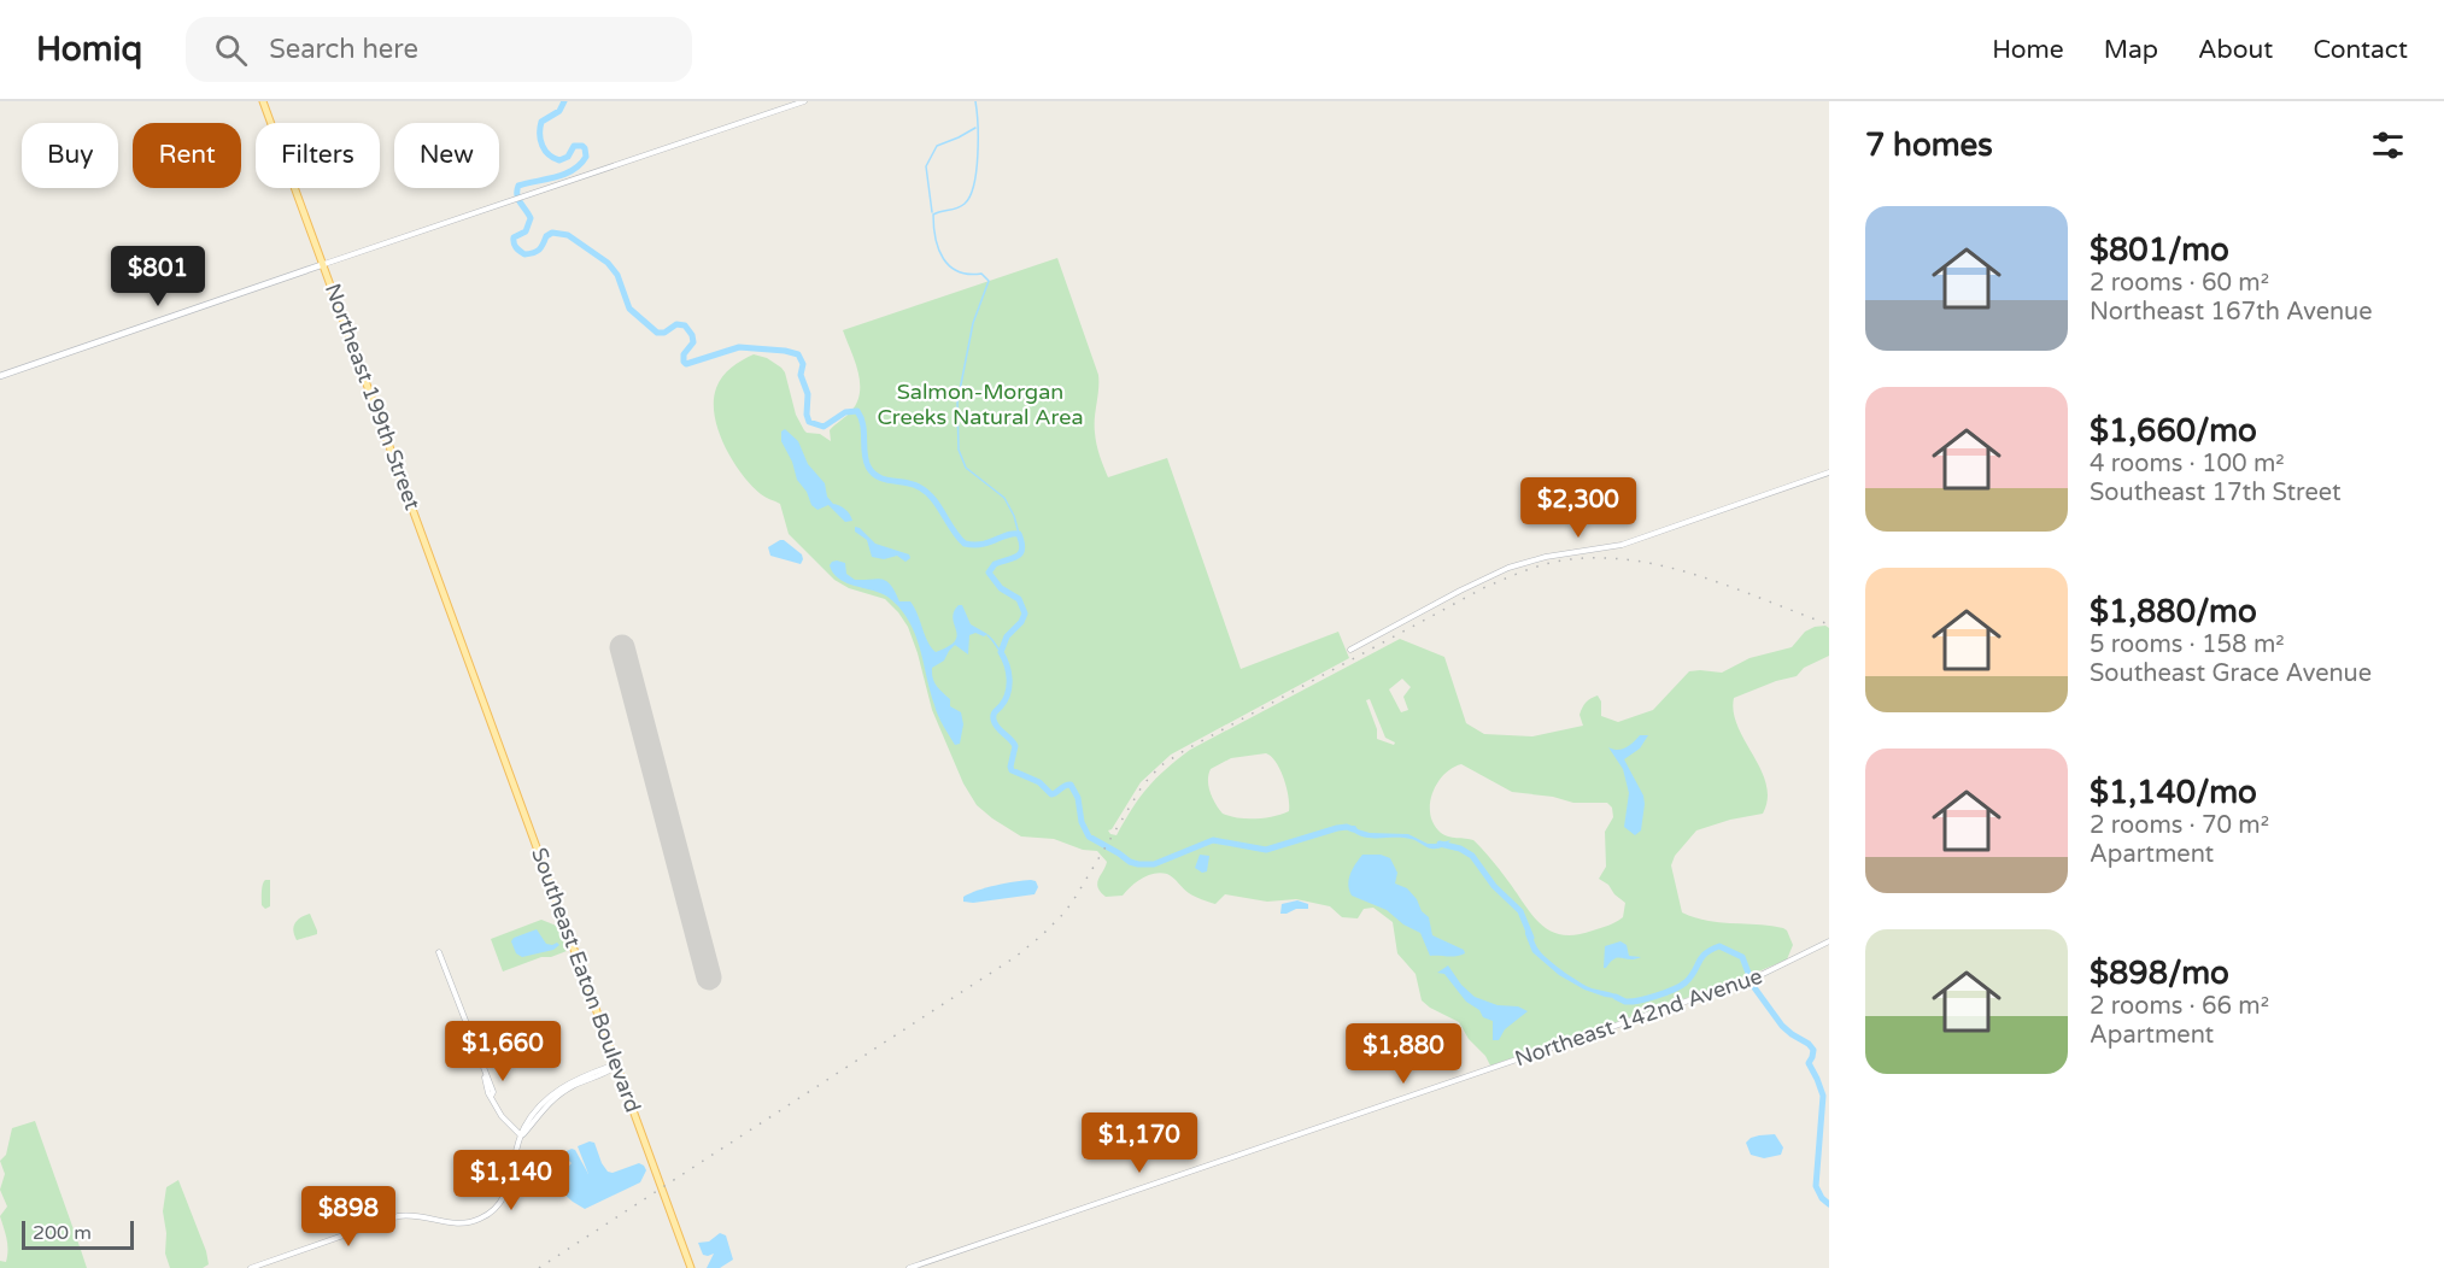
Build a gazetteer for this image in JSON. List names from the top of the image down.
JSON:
{
  "streets": {
    "main road": ["Northeast 199th Street", "Southeast Eaton Boulevard"],
    "street": ["Northeast 142nd Avenue"]
  },
  "crossings": [
    ["Northeast 199th Street", "Southeast Eaton Boulevard"]
  ],
  "parks": ["Salmon-Morgan Creeks Natural Area"],
  "scale_bar": "200 m",
  "page": {
    "header": "Homiq",
    "search": "Search here",
    "nav": [
      "Home",
      "Map",
      "About",
      "Contact"
    ],
    "heading": "7 homes",
    "chip": [
      "Buy",
      "Rent",
      "Filters",
      "New"
    ],
    "list": [
      {
        "name": "$801/mo",
        "note": "2 rooms · 60 m² · Northeast 167th Avenue"
      },
      {
        "name": "$1,660/mo",
        "note": "4 rooms · 100 m² · Southeast 17th Street"
      },
      {
        "name": "$1,880/mo",
        "note": "5 rooms · 158 m² · Southeast Grace Avenue"
      },
      {
        "name": "$1,140/mo",
        "note": "2 rooms · 70 m² · Apartment"
      },
      {
        "name": "$898/mo",
        "note": "2 rooms · 66 m² · Apartment"
      }
    ],
    "price": [
      "$801",
      "$2,300",
      "$1,660",
      "$1,880",
      "$1,170",
      "$1,140",
      "$898"
    ],
    "scale": "200 m"
  }
}
